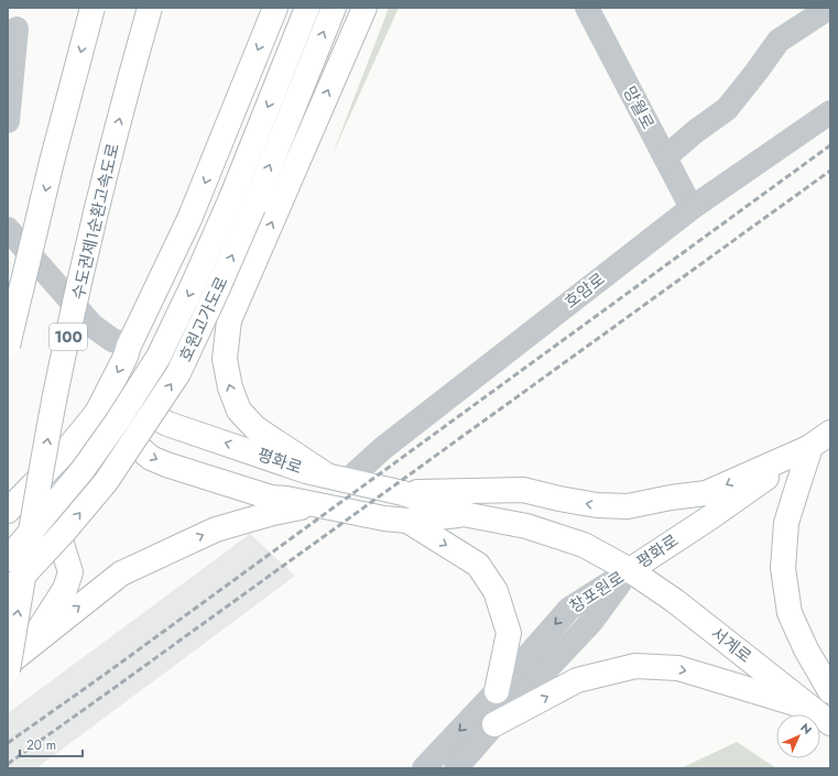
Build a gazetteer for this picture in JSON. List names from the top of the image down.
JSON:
{
  "streets": {
    "main road": [
      "수도권제1순환고속도로",
      "호원고가도로",
      "100",
      "평화로",
      "서계로"
    ],
    "street": ["망월로", "호암로", "창포원로"]
  },
  "crossings": [
    ["망월로", "호암로"],
    ["호암로", "평화로"],
    ["평화로", "창포원로"],
    ["평화로", "서계로"],
    ["창포원로", "서계로"]
  ],
  "scale_bar": "20 m",
  "north": "top right"
}
